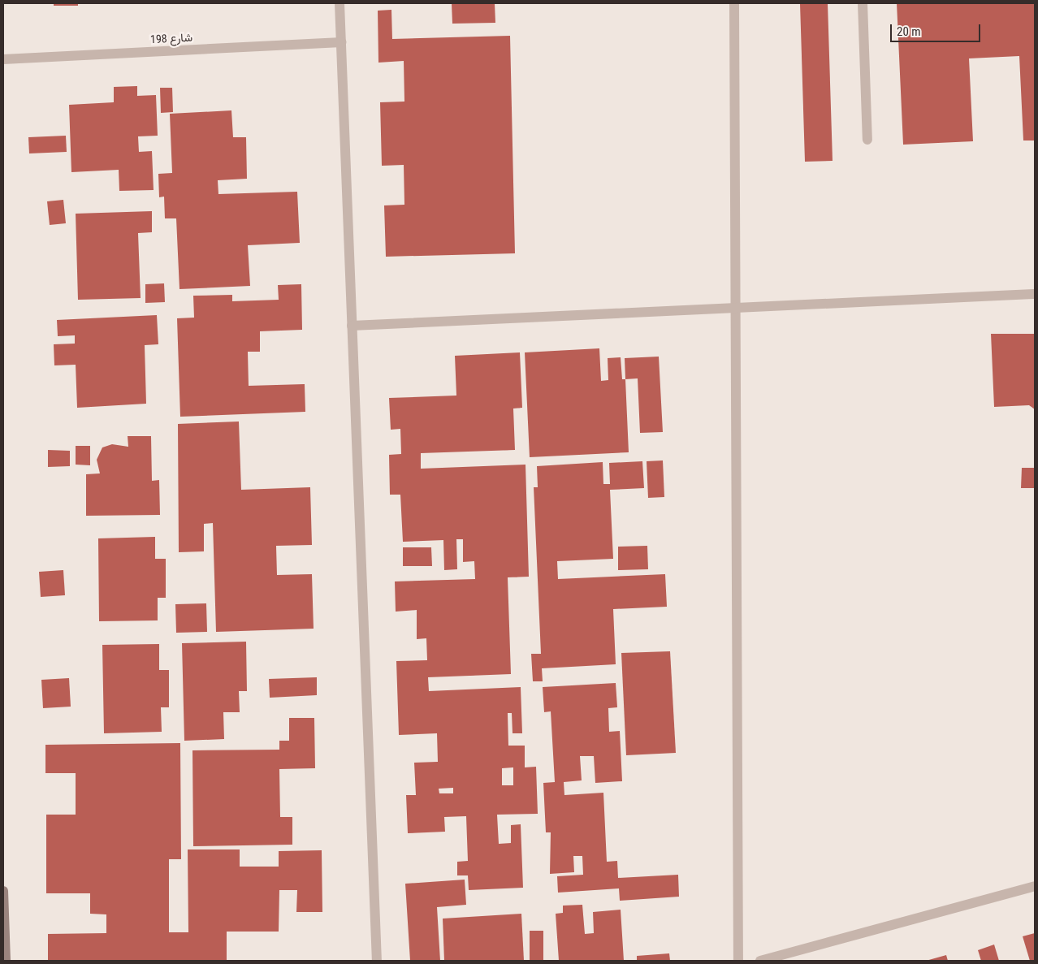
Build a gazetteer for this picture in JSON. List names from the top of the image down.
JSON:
{
  "streets": {
    "street": ["شارع 198"]
  },
  "scale_bar": "20 m"
}
